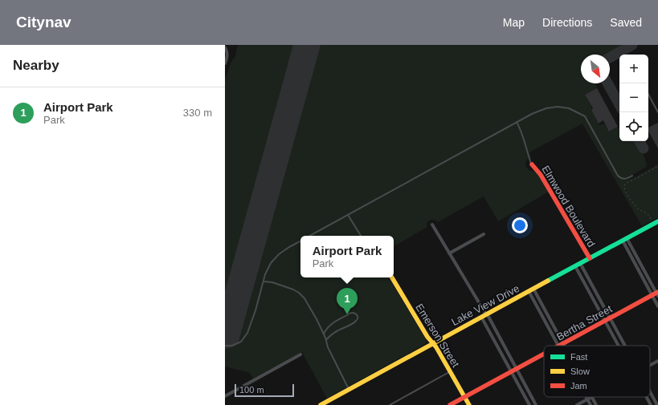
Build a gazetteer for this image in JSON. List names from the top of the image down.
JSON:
{
  "streets": {
    "street": [
      "Elmwood Boulevard",
      "Lake View Drive",
      "Bertha Street",
      "Emerson Street"
    ]
  },
  "crossings": [
    ["Elmwood Boulevard", "Lake View Drive"],
    ["Lake View Drive", "Emerson Street"],
    ["Bertha Street", "Emerson Street"]
  ],
  "legend": ["Fast", "Slow", "Jam"],
  "scale_bar": "100 m",
  "north": "bottom right",
  "page": {
    "header": "Citynav",
    "nav": ["Map", "Directions", "Saved"],
    "heading": "Nearby",
    "map_buttons": ["+", "−"],
    "list": [
      {
        "mark": "1",
        "name": "Airport Park",
        "note": "Park",
        "value": "330 m"
      }
    ],
    "popup": ["Airport Park", "Park"],
    "pins": "1",
    "scale": "100 m"
  }
}
